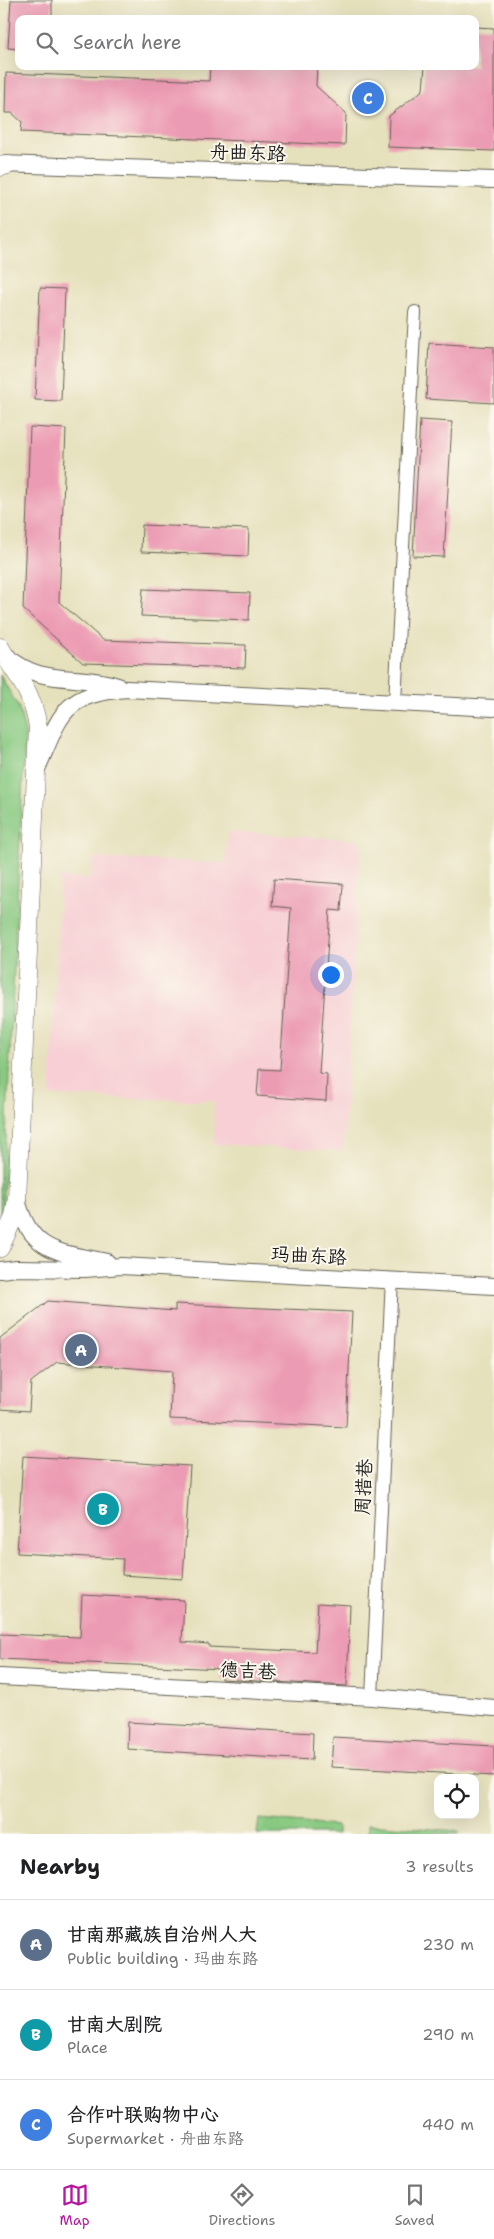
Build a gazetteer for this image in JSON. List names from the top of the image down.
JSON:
{
  "streets": {
    "street": [
      "舟曲东路",
      "玛曲东路",
      "周措巷",
      "德吉巷"
    ]
  },
  "crossings": [
    ["玛曲东路", "周措巷"],
    ["周措巷", "德吉巷"]
  ],
  "page": {
    "search": "Search here",
    "pins": ["C", "A", "B"],
    "heading": ["Nearby", "3 results"],
    "list": [
      {
        "mark": "A",
        "name": "甘南那藏族自治州人大",
        "note": "Public building · 玛曲东路",
        "value": "230 m"
      },
      {
        "mark": "B",
        "name": "甘南大剧院",
        "note": "Place",
        "value": "290 m"
      },
      {
        "mark": "C",
        "name": "合作叶联购物中心",
        "note": "Supermarket · 舟曲东路",
        "value": "440 m"
      }
    ],
    "nav": ["Map", "Directions", "Saved"]
  }
}
